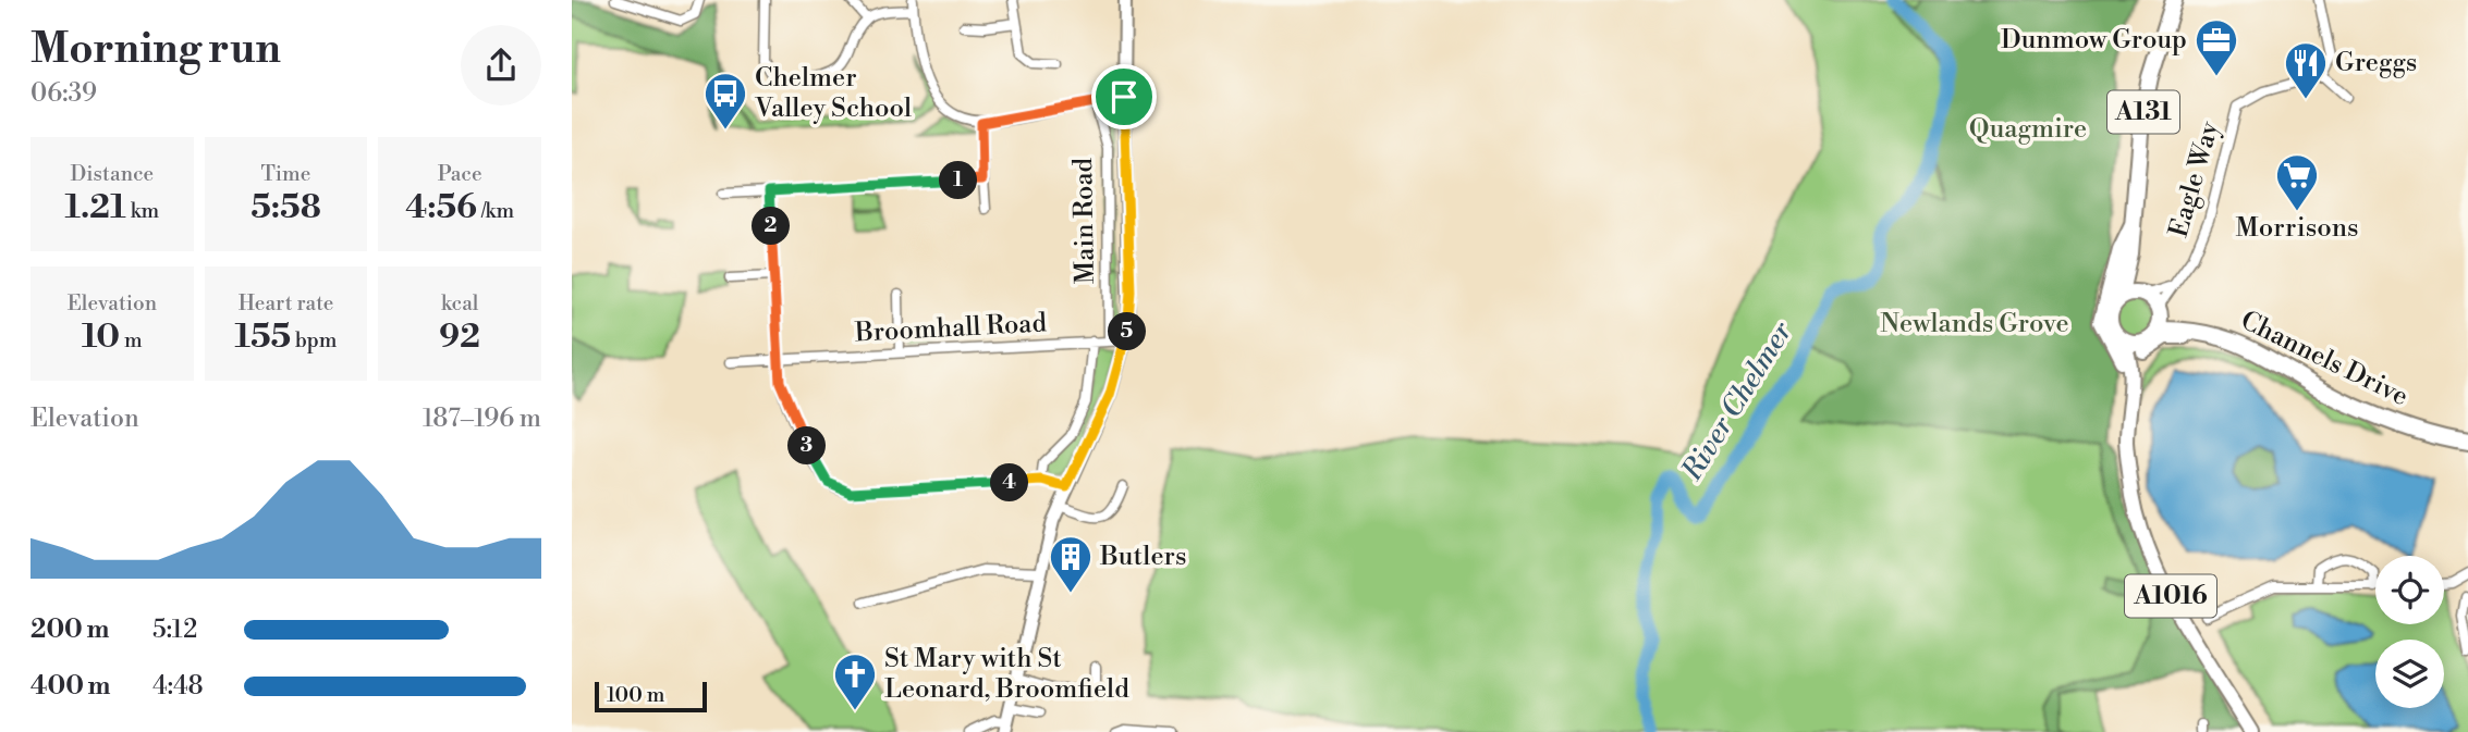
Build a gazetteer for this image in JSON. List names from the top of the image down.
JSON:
{
  "streets": {
    "highway": ["A131", "Channels Drive"],
    "main road": ["Main Road", "A1016"],
    "street": ["Eagle Way", "Broomhall Road"]
  },
  "crossings": [
    ["A131", "Eagle Way"],
    ["A131", "Channels Drive"],
    ["A131", "A1016"],
    ["Eagle Way", "Channels Drive"],
    ["Eagle Way", "A1016"],
    ["Main Road", "Broomhall Road"],
    ["Channels Drive", "A1016"]
  ],
  "water": ["River Chelmer"],
  "parks": ["Quagmire", "Newlands Grove"],
  "places": {
    "office": ["Dunmow Group"],
    "restaurant": ["Greggs"],
    "bus stop": ["Chelmer Valley School"],
    "supermarket": ["Morrisons"],
    "building": ["Butlers"],
    "church": ["St Mary with St Leonard, Broomfield"]
  },
  "scale_bar": "100 m",
  "page": {
    "heading": ["Morning run", "06:39"],
    "stats": [
      ["Distance", "1.21 km"],
      ["Time", "5:58"],
      ["Pace", "4:56 /km"],
      ["Elevation", "10 m"],
      ["Heart rate", "155 bpm"],
      ["kcal", "92"]
    ],
    "pins": [
      "1",
      "2",
      "5",
      "3",
      "4"
    ],
    "chart": ["Elevation", "187–196 m"],
    "list": [
      {
        "name": "200 m",
        "note": "5:12"
      },
      {
        "name": "400 m",
        "note": "4:48"
      }
    ],
    "scale": "100 m"
  }
}
